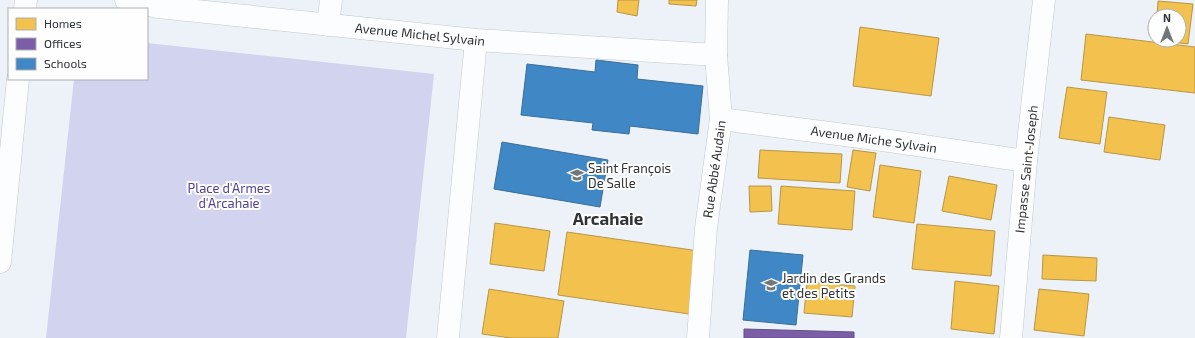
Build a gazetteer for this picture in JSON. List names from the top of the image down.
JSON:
{
  "streets": {
    "street": [
      "Avenue Michel Sylvain",
      "Avenue Miche Sylvain",
      "Rue Abbé Audain",
      "Impasse Saint-Joseph"
    ]
  },
  "crossings": [
    ["Avenue Michel Sylvain", "Rue Abbé Audain"],
    ["Avenue Miche Sylvain", "Rue Abbé Audain"],
    ["Avenue Miche Sylvain", "Impasse Saint-Joseph"]
  ],
  "districts": ["Arcahaie"],
  "parks": ["Place d'Armes d'Arcahaie"],
  "places": {
    "school or university": ["Saint François De Salle", "Jardin des Grands et des Petits"]
  },
  "legend": ["Homes", "Offices", "Schools"],
  "north": "top"
}
